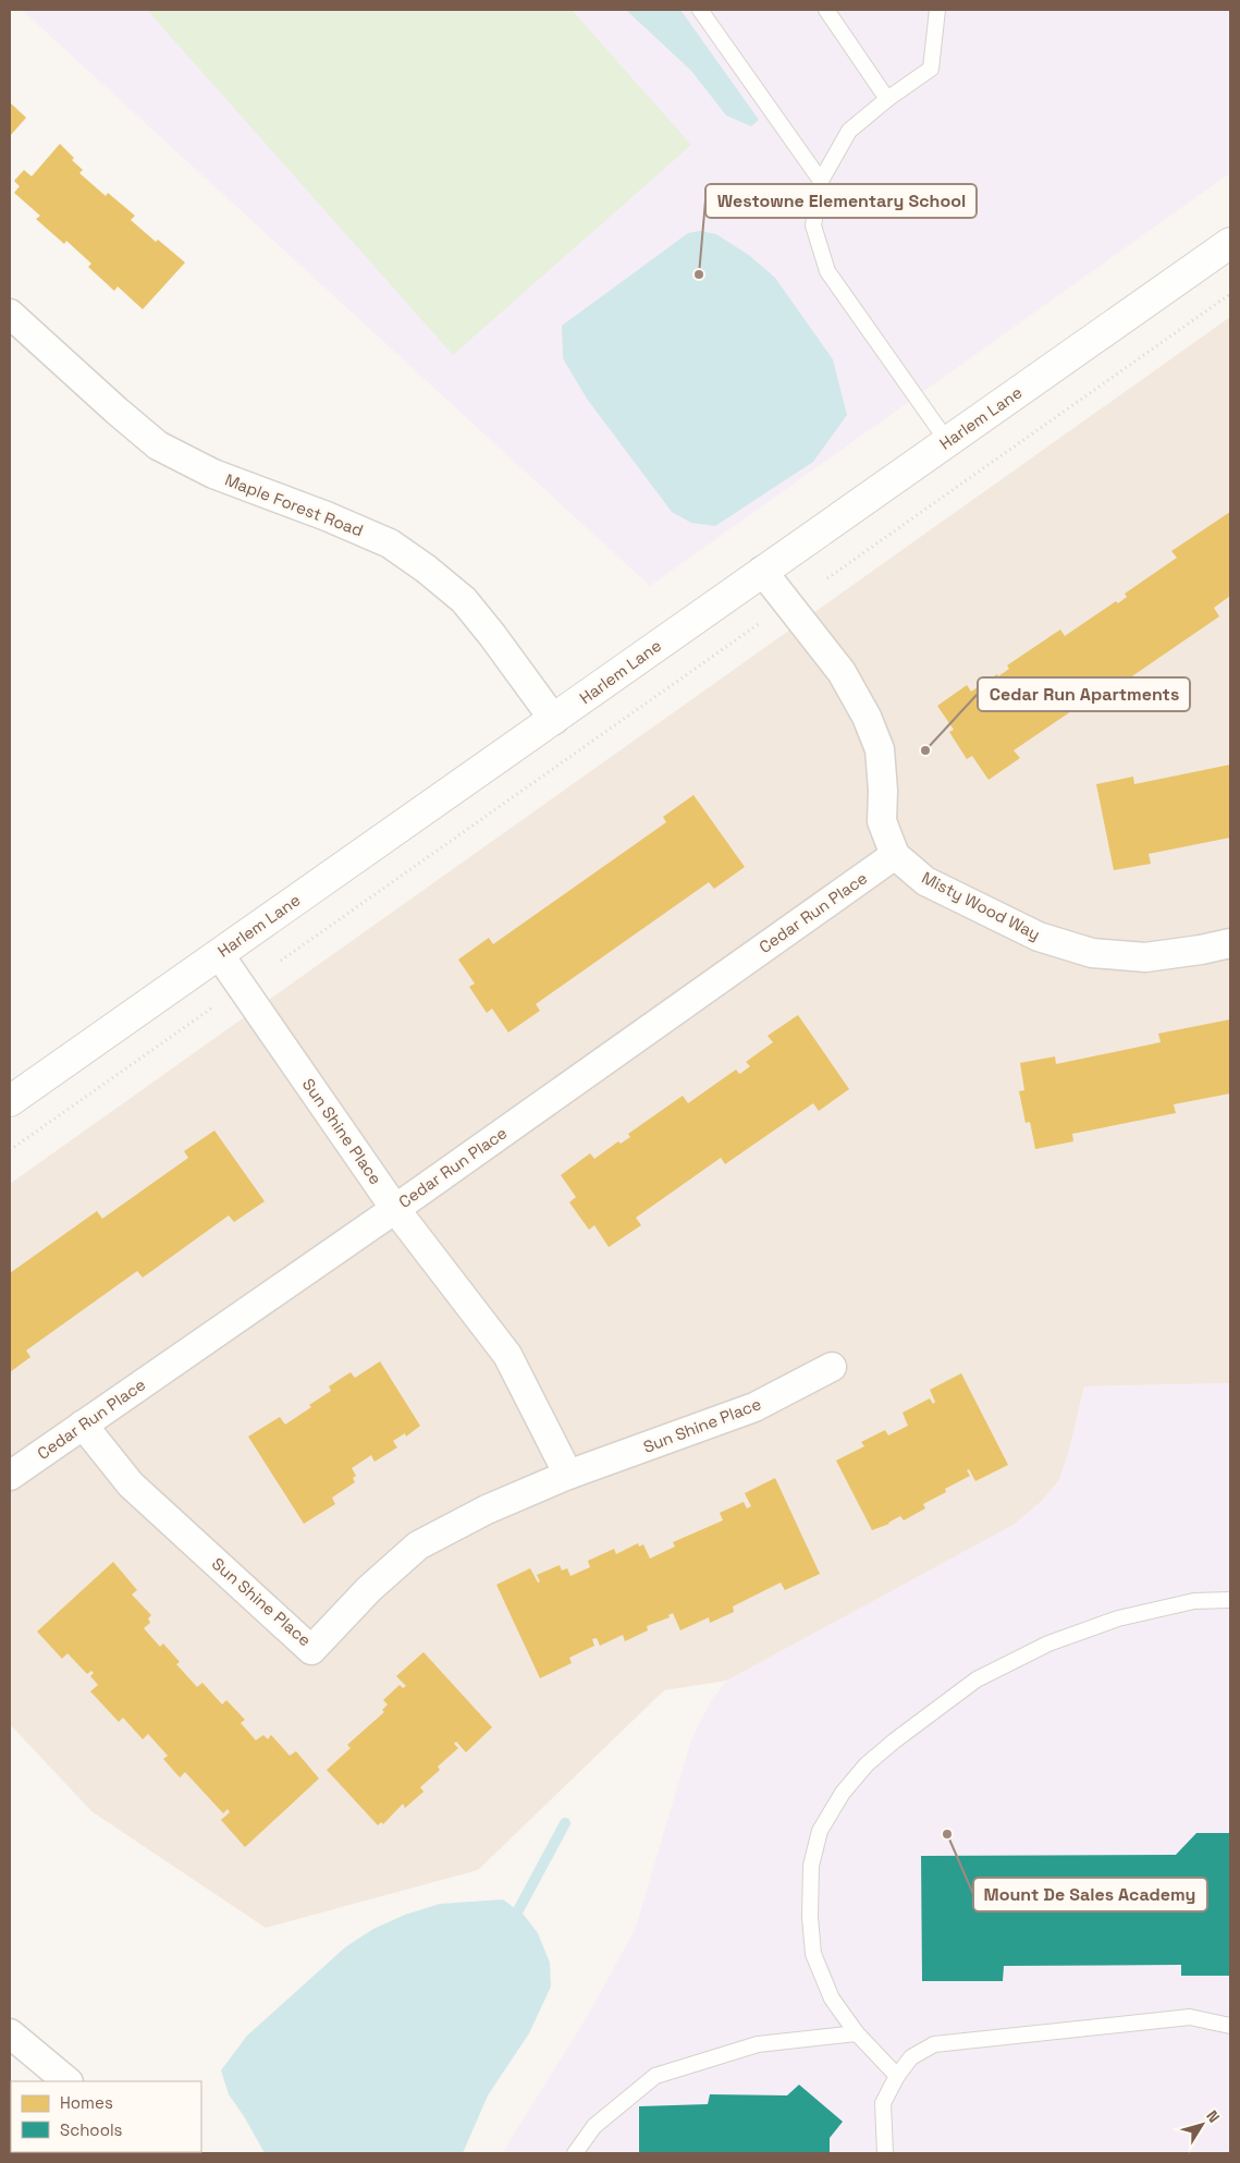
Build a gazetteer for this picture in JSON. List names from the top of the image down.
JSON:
{
  "streets": {
    "street": [
      "Harlem Lane",
      "Maple Forest Road",
      "Misty Wood Way",
      "Cedar Run Place",
      "Sun Shine Place"
    ]
  },
  "crossings": [
    ["Harlem Lane", "Maple Forest Road"],
    ["Harlem Lane", "Sun Shine Place"],
    ["Misty Wood Way", "Cedar Run Place"],
    ["Cedar Run Place", "Sun Shine Place"]
  ],
  "places": ["Westowne Elementary School", "Cedar Run Apartments", "Mount De Sales Academy"],
  "legend": ["Homes", "Schools"],
  "north": "top right"
}
